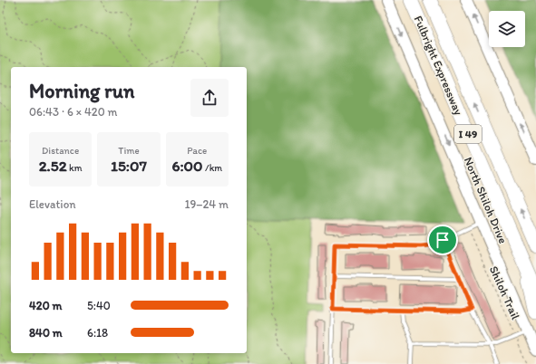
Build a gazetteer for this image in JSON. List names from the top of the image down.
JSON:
{
  "streets": {
    "highway": ["Fulbright Expressway", "I 49"],
    "main road": ["North Shiloh Drive"],
    "path": ["Shiloh Trail"]
  },
  "page": {
    "heading": ["Morning run", "06:43 · 6 × 420 m"],
    "stats": [
      ["Distance", "2.52 km"],
      ["Time", "15:07"],
      ["Pace", "6:00 /km"]
    ],
    "chart": ["Elevation", "19–24 m"],
    "list": [
      {
        "name": "420 m",
        "note": "5:40"
      },
      {
        "name": "840 m",
        "note": "6:18"
      }
    ]
  }
}
